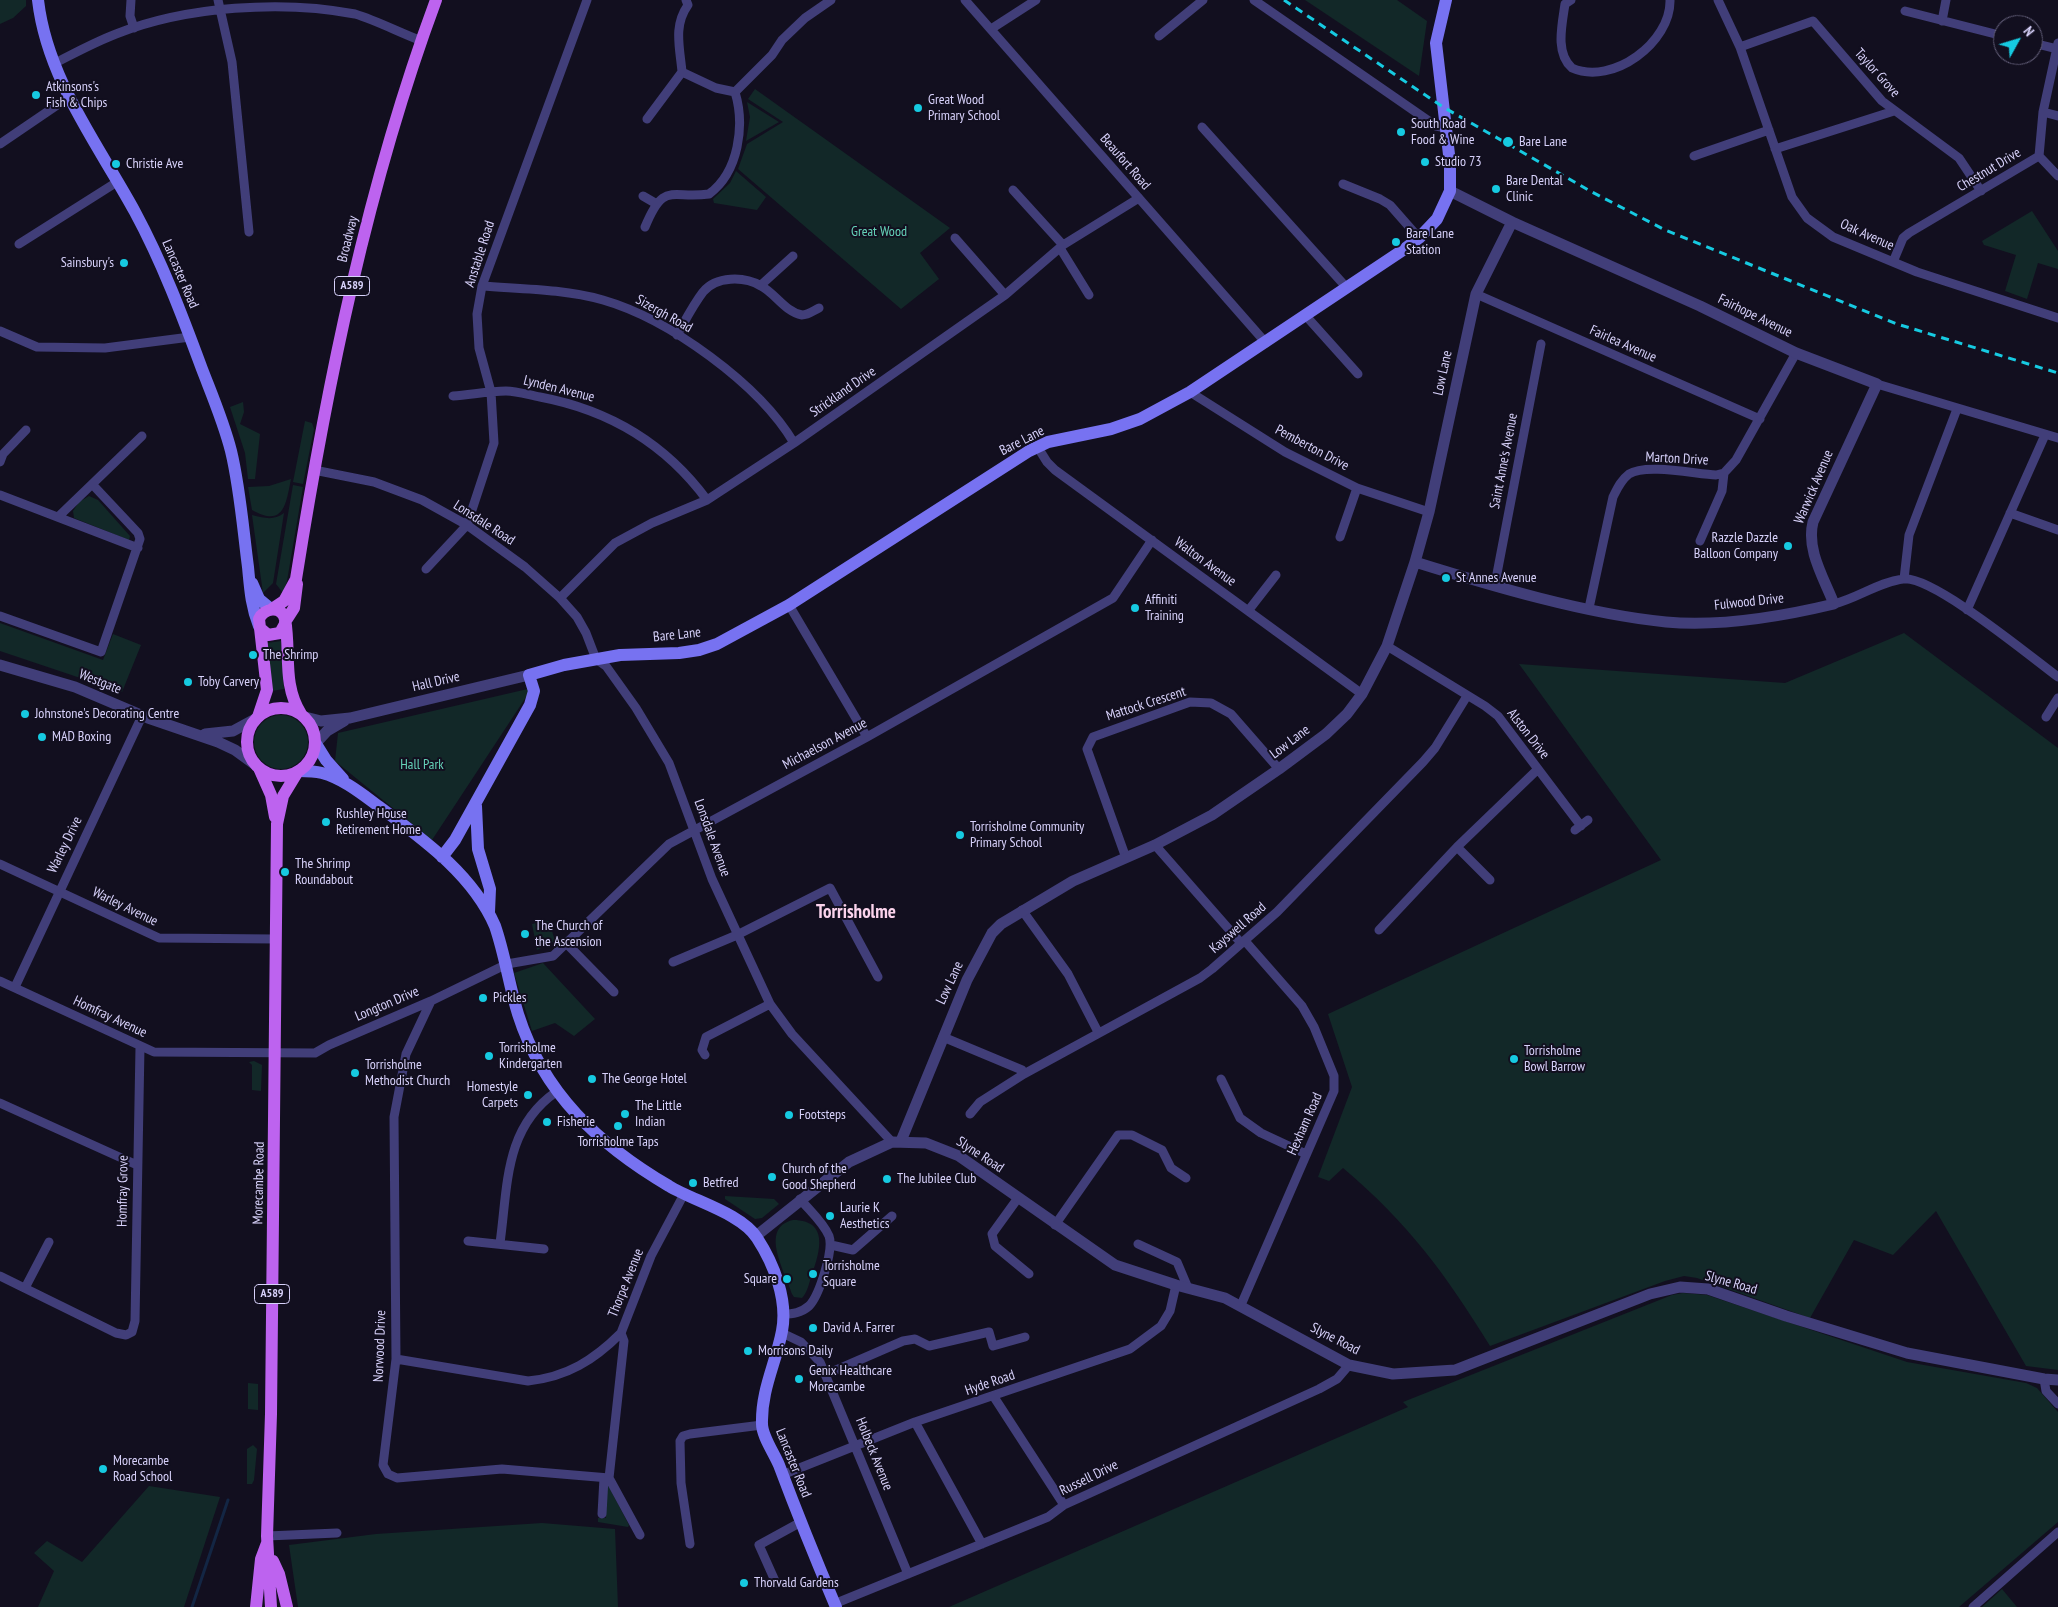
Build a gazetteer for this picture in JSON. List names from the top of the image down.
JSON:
{
  "streets": {
    "main road": [
      "Broadway",
      "Lancaster Road",
      "A589",
      "Bare Lane",
      "Morecambe Road"
    ],
    "street": [
      "Taylor Grove",
      "Beaufort Road",
      "Chestnut Drive",
      "Oak Avenue",
      "Anstable Road",
      "Sizergh Road",
      "Fairhope Avenue",
      "Fairlea Avenue",
      "Low Lane",
      "Lynden Avenue",
      "Strickland Drive",
      "Pemberton Drive",
      "Marton Drive",
      "Saint Anne's Avenue",
      "Warwick Avenue",
      "Lonsdale Road",
      "Walton Avenue",
      "Fulwood Drive",
      "Westgate",
      "Hall Drive",
      "Mattock Crescent",
      "Alston Drive",
      "Michaelson Avenue",
      "Lonsdale Avenue",
      "Warley Drive",
      "Warley Avenue",
      "Kayswell Road",
      "Longton Drive",
      "Homfray Avenue",
      "Hexham Road",
      "Slyne Road",
      "Homfray Grove",
      "Thorpe Avenue",
      "Norwood Drive",
      "Hyde Road",
      "Holbeck Avenue",
      "Russell Drive"
    ]
  },
  "crossings": [
    ["Taylor Grove", "Chestnut Drive"],
    ["Taylor Grove", "Oak Avenue"],
    ["Beaufort Road", "Strickland Drive"],
    ["Beaufort Road", "Bare Lane"],
    ["Chestnut Drive", "Oak Avenue"],
    ["Broadway", "Lancaster Road"],
    ["Broadway", "A589"],
    ["Broadway", "Lonsdale Road"],
    ["Anstable Road", "Sizergh Road"],
    ["Anstable Road", "Lynden Avenue"],
    ["Anstable Road", "Lonsdale Road"],
    ["Lancaster Road", "A589"],
    ["Lancaster Road", "Westgate"],
    ["Lancaster Road", "Hall Drive"],
    ["Lancaster Road", "Michaelson Avenue"],
    ["Lancaster Road", "Longton Drive"],
    ["Lancaster Road", "Morecambe Road"],
    ["Lancaster Road", "Thorpe Avenue"],
    ["Lancaster Road", "Hyde Road"],
    ["Lancaster Road", "Holbeck Avenue"],
    ["Lancaster Road", "Russell Drive"],
    ["A589", "Westgate"],
    ["A589", "Hall Drive"],
    ["A589", "Morecambe Road"],
    ["Sizergh Road", "Strickland Drive"],
    ["Fairhope Avenue", "Low Lane"],
    ["Fairhope Avenue", "Bare Lane"],
    ["Fairhope Avenue", "Marton Drive"],
    ["Fairhope Avenue", "Warwick Avenue"],
    ["Fairlea Avenue", "Low Lane"],
    ["Fairlea Avenue", "Marton Drive"],
    ["Low Lane", "Pemberton Drive"],
    ["Low Lane", "Walton Avenue"],
    ["Low Lane", "Fulwood Drive"],
    ["Low Lane", "Mattock Crescent"],
    ["Low Lane", "Alston Drive"],
    ["Low Lane", "Lonsdale Avenue"],
    ["Low Lane", "Hexham Road"],
    ["Low Lane", "Slyne Road"],
    ["Lynden Avenue", "Strickland Drive"],
    ["Strickland Drive", "Lonsdale Road"],
    ["Bare Lane", "Pemberton Drive"],
    ["Bare Lane", "Lonsdale Road"],
    ["Bare Lane", "Walton Avenue"],
    ["Bare Lane", "Hall Drive"],
    ["Bare Lane", "Lonsdale Avenue"],
    ["Marton Drive", "Fulwood Drive"],
    ["Saint Anne's Avenue", "Fulwood Drive"],
    ["Warwick Avenue", "Fulwood Drive"],
    ["Lonsdale Road", "Lonsdale Avenue"],
    ["Walton Avenue", "Michaelson Avenue"],
    ["Westgate", "Hall Drive"],
    ["Westgate", "Warley Drive"],
    ["Westgate", "Morecambe Road"],
    ["Hall Drive", "Morecambe Road"],
    ["Alston Drive", "Kayswell Road"],
    ["Michaelson Avenue", "Lonsdale Avenue"],
    ["Michaelson Avenue", "Longton Drive"],
    ["Lonsdale Avenue", "Slyne Road"],
    ["Warley Drive", "Warley Avenue"],
    ["Warley Drive", "Homfray Avenue"],
    ["Warley Avenue", "Morecambe Road"],
    ["Kayswell Road", "Hexham Road"],
    ["Longton Drive", "Homfray Avenue"],
    ["Longton Drive", "Morecambe Road"],
    ["Longton Drive", "Norwood Drive"],
    ["Homfray Avenue", "Morecambe Road"],
    ["Homfray Avenue", "Homfray Grove"],
    ["Hexham Road", "Slyne Road"],
    ["Slyne Road", "Hyde Road"],
    ["Slyne Road", "Russell Drive"],
    ["Thorpe Avenue", "Norwood Drive"],
    ["Hyde Road", "Holbeck Avenue"],
    ["Holbeck Avenue", "Russell Drive"]
  ],
  "districts": ["Torrisholme"],
  "parks": ["Great Wood", "Hall Park"],
  "places": [
    "Atkinsons's Fish & Chips",
    "Great Wood Primary School",
    "South Road Food & Wine",
    "Bare Lane",
    "Studio 73",
    "Christie Ave",
    "Bare Dental Clinic",
    "Bare Lane Station",
    "Sainsbury's",
    "Razzle Dazzle Balloon Company",
    "St Annes Avenue",
    "Affiniti Training",
    "The Shrimp",
    "Toby Carvery",
    "Johnstone's Decorating Centre",
    "MAD Boxing",
    "Rushley House Retirement Home",
    "Torrisholme Community Primary School",
    "The Shrimp Roundabout",
    "The Church of the Ascension",
    "Pickles",
    "Torrisholme Kindergarten",
    "Torrisholme Bowl Barrow",
    "Torrisholme Methodist Church",
    "The George Hotel",
    "Homestyle Carpets",
    "The Little Indian",
    "Footsteps",
    "Fisherie",
    "Torrisholme Taps",
    "Church of the Good Shepherd",
    "The Jubilee Club",
    "Betfred",
    "Laurie K Aesthetics",
    "Torrisholme Square",
    "Square",
    "David A. Farrer",
    "Morrisons Daily",
    "Genix Healthcare Morecambe",
    "Morecambe Road School",
    "Thorvald Gardens"
  ],
  "north": "top right"
}
